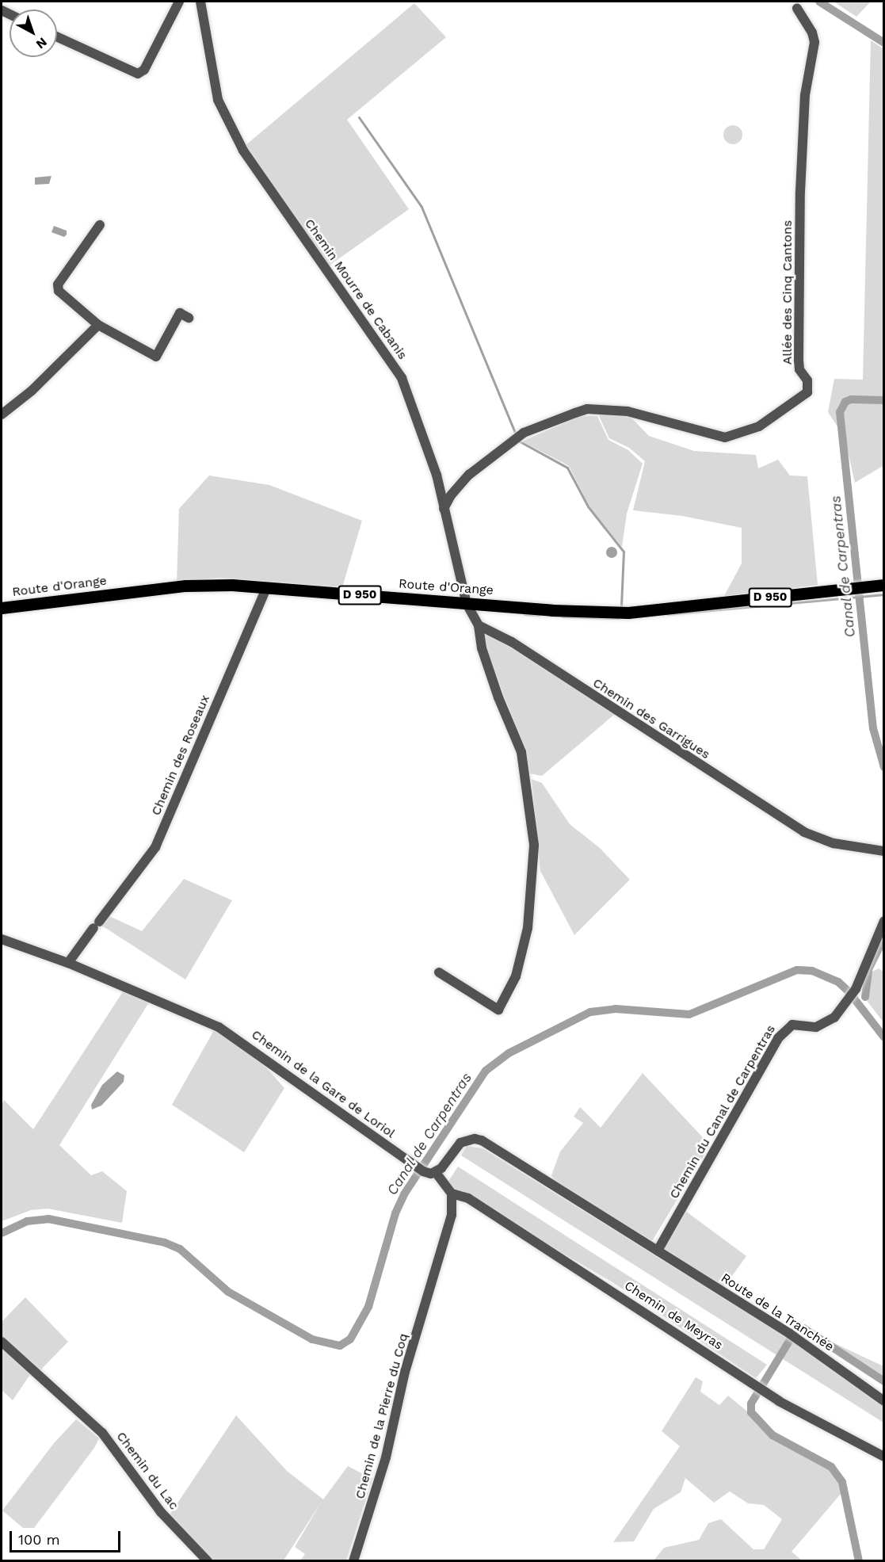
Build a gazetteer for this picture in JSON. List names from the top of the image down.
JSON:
{
  "streets": {
    "main road": ["Route d'Orange", "D 950"],
    "street": [
      "Chemin Mourre de Cabanis",
      "Allée des Cinq Cantons",
      "Chemin des Garrigues",
      "Chemin des Roseaux",
      "Chemin de la Gare de Loriol",
      "Chemin du Canal de Carpentras",
      "Route de la Tranchée",
      "Chemin de Meyras",
      "Chemin de la Pierre du Coq",
      "Chemin du Lac"
    ]
  },
  "crossings": [
    ["Chemin Mourre de Cabanis", "Allée des Cinq Cantons"],
    ["Chemin Mourre de Cabanis", "Route d'Orange"],
    ["Route d'Orange", "Chemin des Roseaux"],
    ["Chemin des Roseaux", "Chemin de la Gare de Loriol"],
    ["Chemin du Canal de Carpentras", "Route de la Tranchée"],
    ["Chemin de Meyras", "Chemin de la Pierre du Coq"]
  ],
  "water": ["Canal de Carpentras"],
  "scale_bar": "100 m",
  "north": "bottom right"
}
